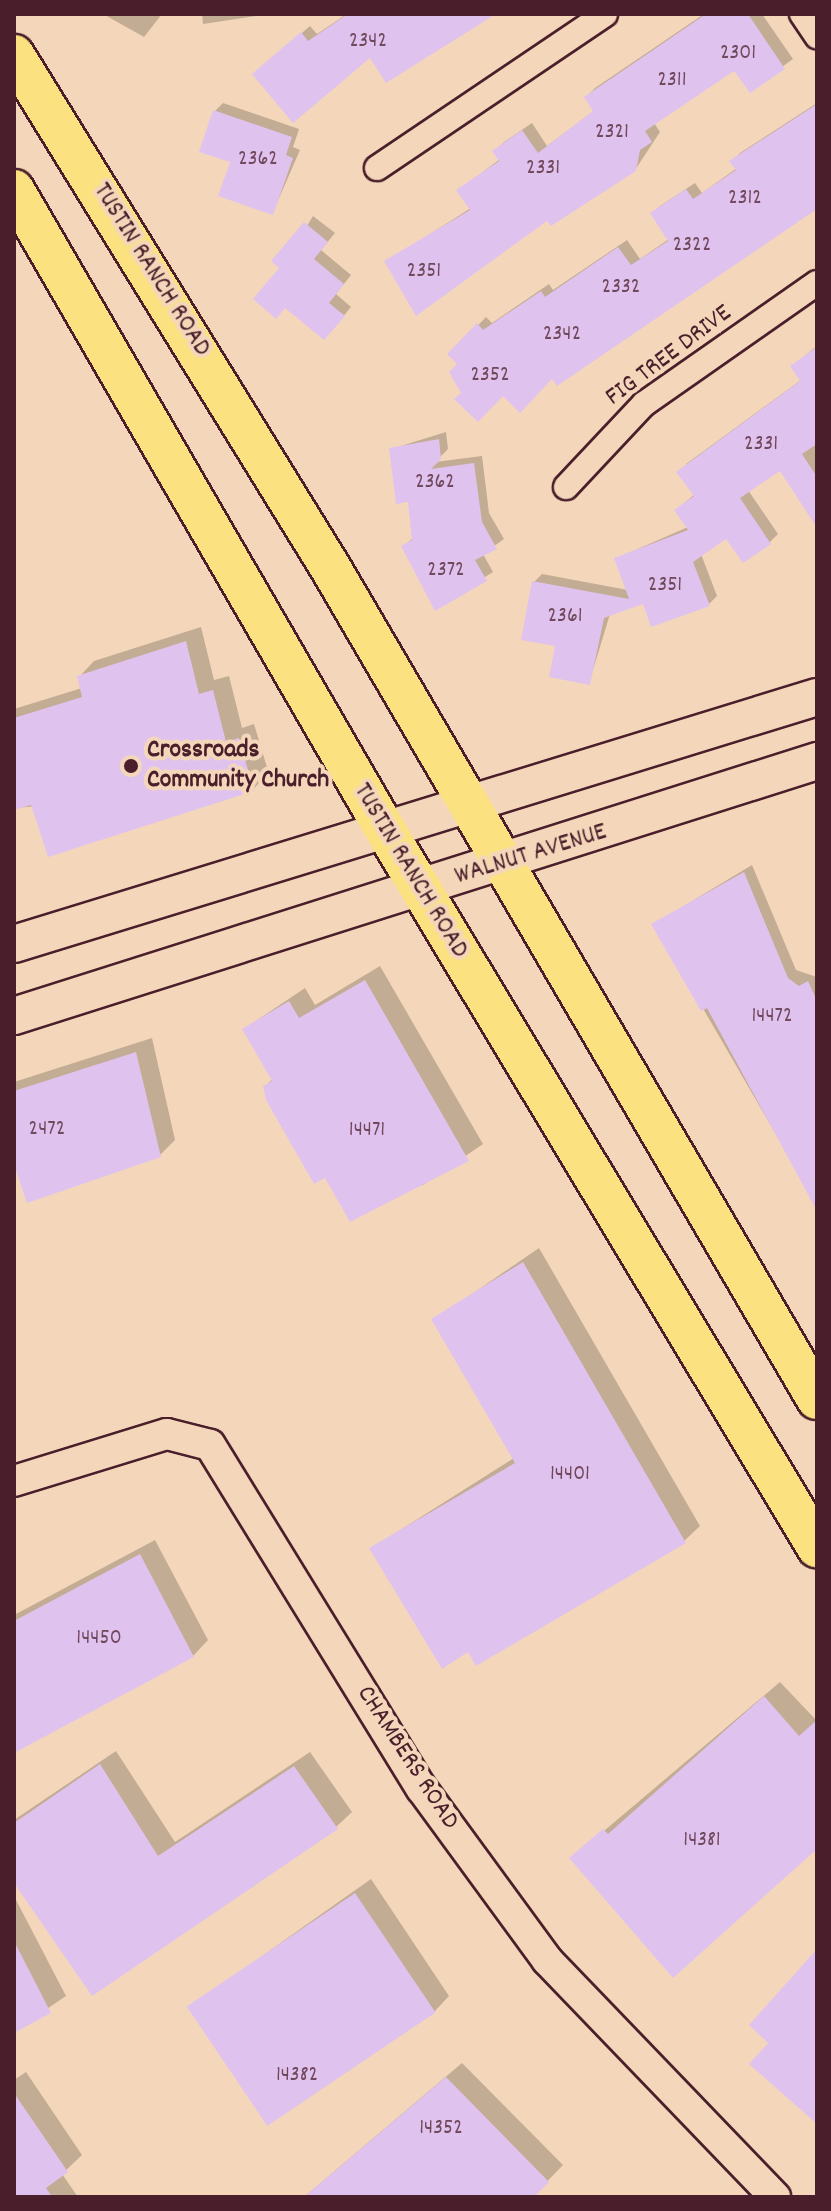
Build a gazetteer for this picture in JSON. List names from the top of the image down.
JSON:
{
  "streets": {
    "main road": ["TUSTIN RANCH ROAD", "WALNUT AVENUE"],
    "street": ["FIG TREE DRIVE", "CHAMBERS ROAD"]
  },
  "crossings": [
    ["TUSTIN RANCH ROAD", "WALNUT AVENUE"]
  ],
  "places": ["Crossroads Community Church"],
  "house_numbers": [
    "2342",
    "2301",
    "2311",
    "2321",
    "2362",
    "2331",
    "2312",
    "2322",
    "2351",
    "2332",
    "2342",
    "2352",
    "2331",
    "2362",
    "2372",
    "2351",
    "2361",
    "14472",
    "2472",
    "14471",
    "14401",
    "14450",
    "14381",
    "14382",
    "14352"
  ]
}
